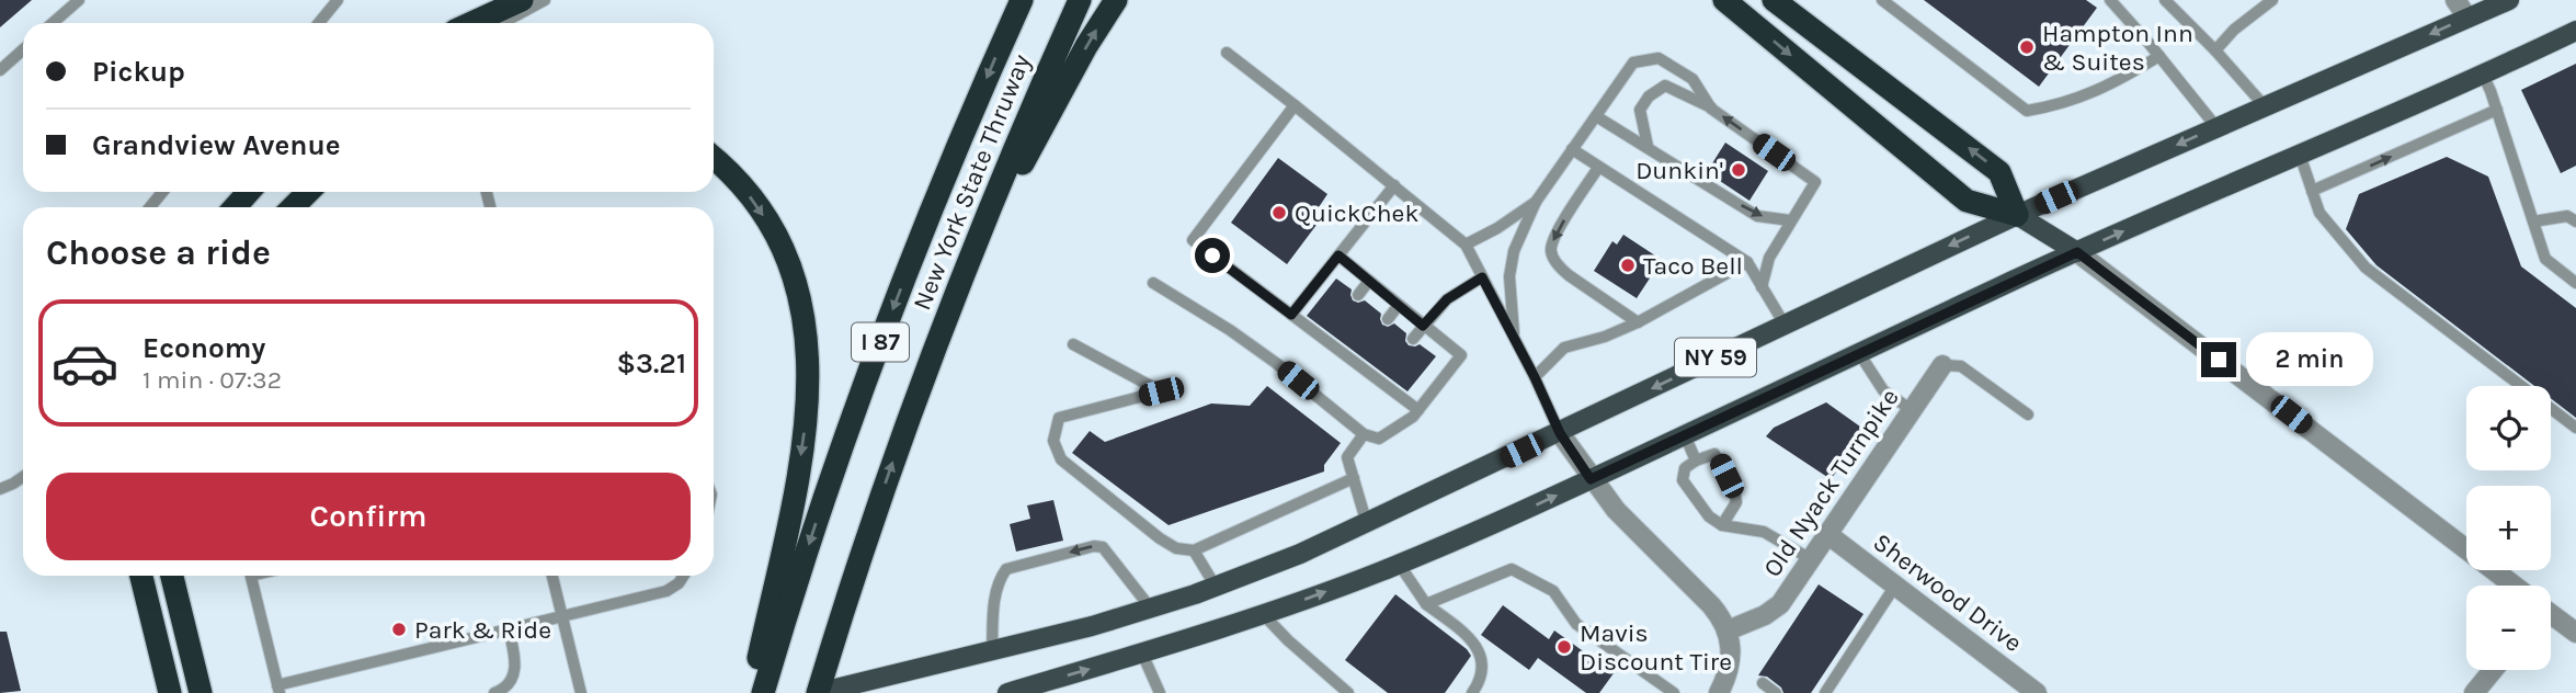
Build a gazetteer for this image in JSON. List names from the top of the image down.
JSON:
{
  "streets": {
    "highway": ["New York State Thruway", "I 87"],
    "main road": ["NY 59"],
    "street": ["Old Nyack Turnpike", "Sherwood Drive"]
  },
  "crossings": [
    ["New York State Thruway", "NY 59"],
    ["Old Nyack Turnpike", "Sherwood Drive"]
  ],
  "places": [
    "Hampton Inn & Suites",
    "Dunkin'",
    "QuickChek",
    "Taco Bell",
    "Park & Ride",
    "Mavis Discount Tire"
  ],
  "page": {
    "banner": ["Pickup", "Grandview Avenue"],
    "heading": "Choose a ride",
    "list": [
      {
        "name": "Economy",
        "note": "1 min · 07:32",
        "value": "$3.21"
      }
    ],
    "bubble": "2 min",
    "map_buttons": ["+", "−"],
    "buttons": "Confirm"
  }
}
